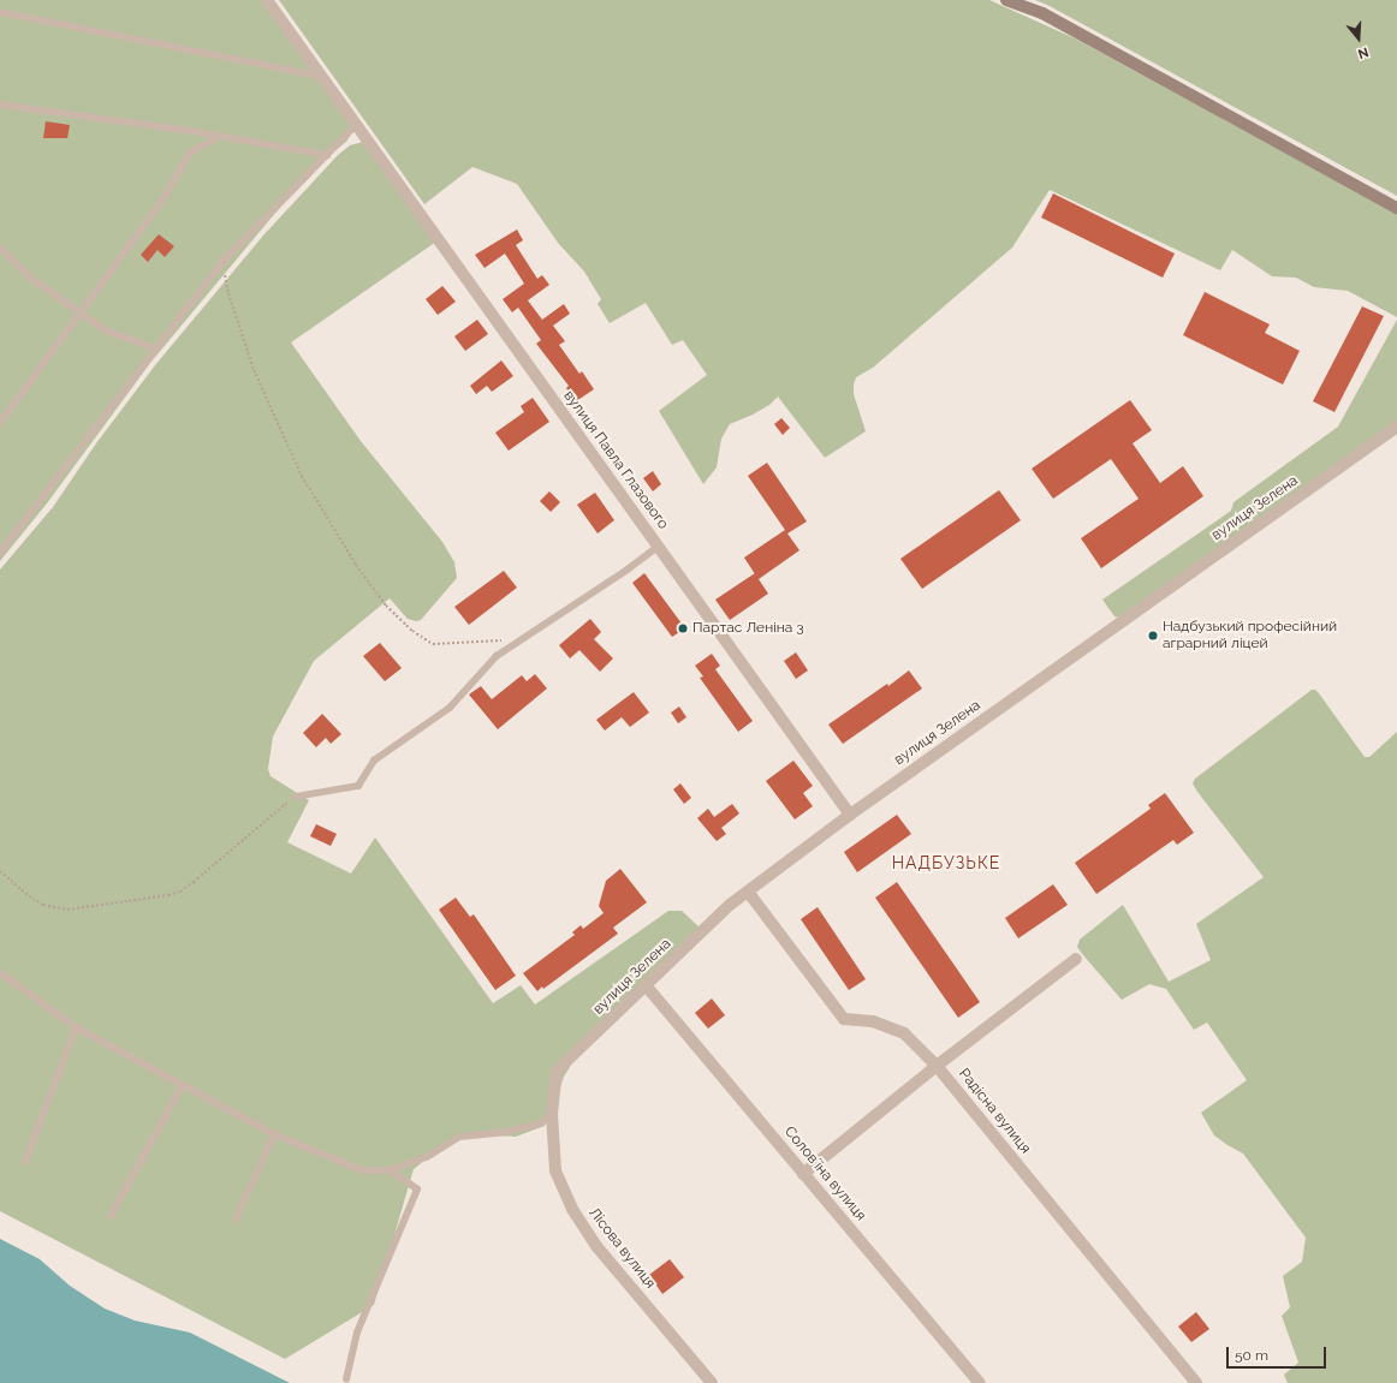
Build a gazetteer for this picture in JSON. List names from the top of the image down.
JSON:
{
  "streets": {
    "street": [
      "вулиця Павла Глазового",
      "вулиця Зелена",
      "Радісна вулиця",
      "Соловʼїна вулиця",
      "Лісова вулиця"
    ]
  },
  "crossings": [
    ["вулиця Павла Глазового", "вулиця Зелена"],
    ["вулиця Зелена", "Радісна вулиця"],
    ["вулиця Зелена", "Соловʼїна вулиця"],
    ["вулиця Зелена", "Лісова вулиця"]
  ],
  "districts": ["НАДБУЗЬКЕ"],
  "places": ["Партас Леніна 3", "Надбузький професійний аграрний ліцей"],
  "scale_bar": "50 m",
  "north": "bottom"
}
